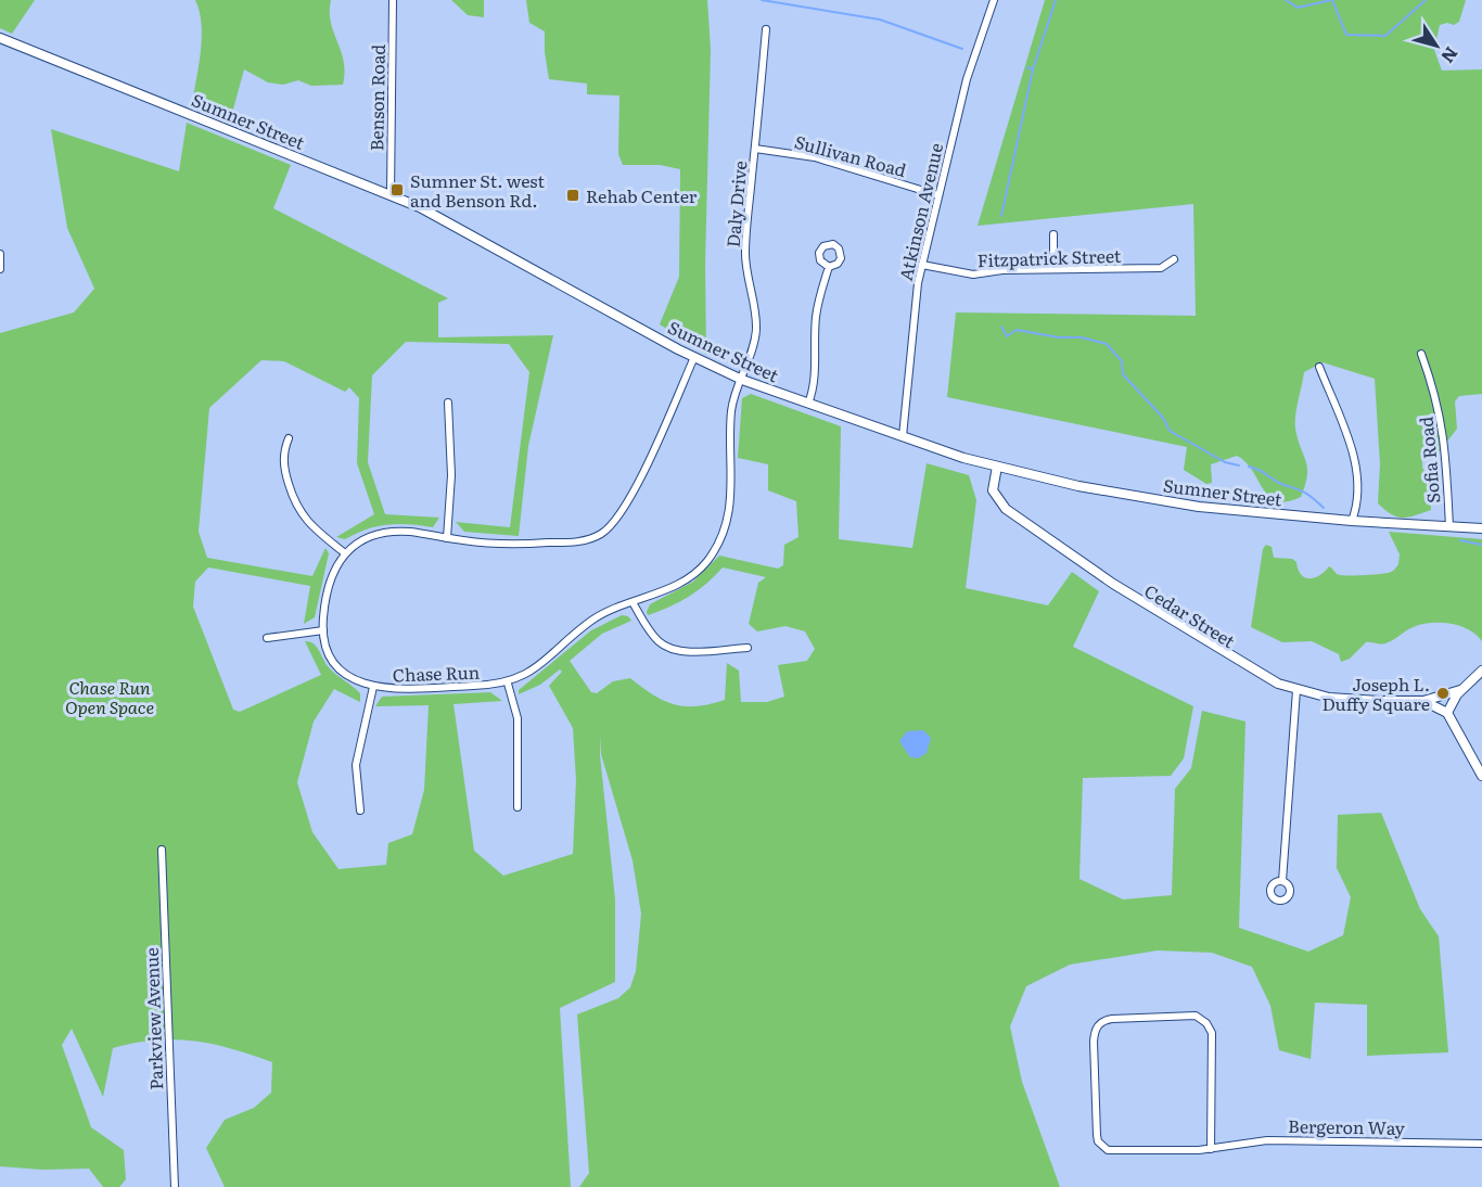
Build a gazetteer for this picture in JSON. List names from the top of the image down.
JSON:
{
  "streets": {
    "main road": ["Sumner Street"],
    "street": [
      "Benson Road",
      "Sullivan Road",
      "Daly Drive",
      "Atkinson Avenue",
      "Fitzpatrick Street",
      "Sofia Road",
      "Cedar Street",
      "Chase Run",
      "Parkview Avenue",
      "Bergeron Way"
    ]
  },
  "crossings": [
    ["Benson Road", "Sumner Street"],
    ["Sumner Street", "Daly Drive"],
    ["Sumner Street", "Atkinson Avenue"],
    ["Sumner Street", "Sofia Road"],
    ["Sumner Street", "Cedar Street"],
    ["Sumner Street", "Chase Run"],
    ["Sullivan Road", "Daly Drive"],
    ["Sullivan Road", "Atkinson Avenue"],
    ["Daly Drive", "Chase Run"],
    ["Atkinson Avenue", "Fitzpatrick Street"]
  ],
  "parks": ["Chase Run Open Space"],
  "places": {
    "transit": ["Sumner St. west and Benson Rd.", "Rehab Center"],
    "other": ["Joseph L. Duffy Square"]
  },
  "north": "bottom right"
}
